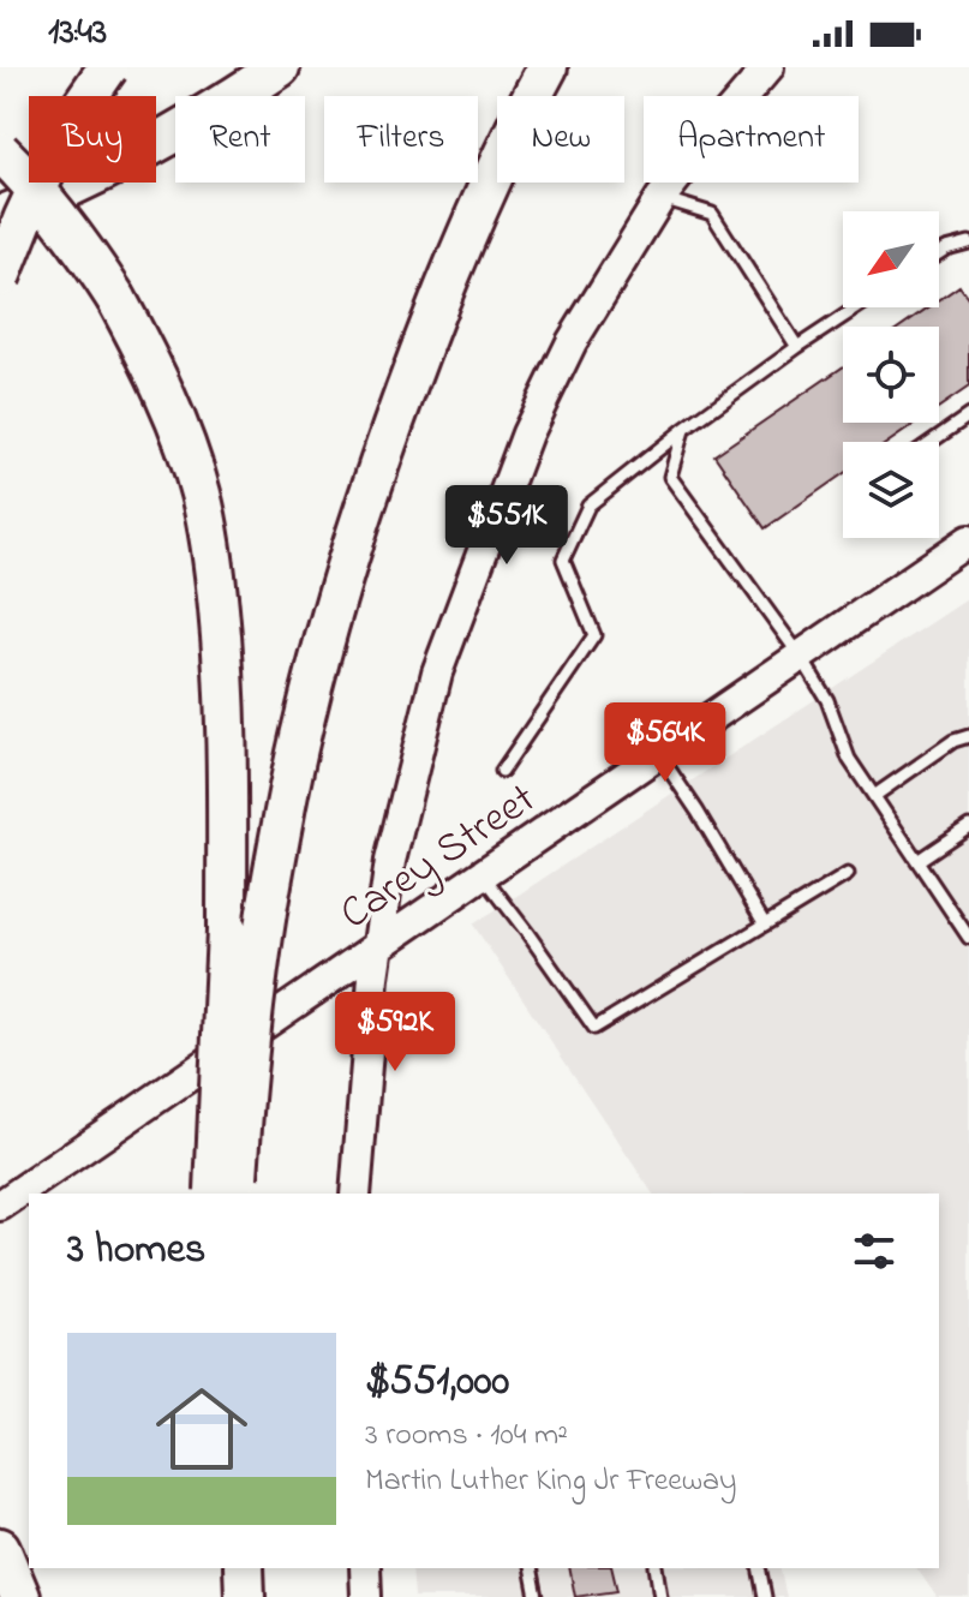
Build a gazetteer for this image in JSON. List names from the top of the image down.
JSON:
{
  "streets": {
    "main road": ["Carey Street"]
  },
  "north": "bottom left",
  "page": {
    "status": "13:43",
    "chip": [
      "Buy",
      "Rent",
      "Filters",
      "New",
      "Apartment"
    ],
    "price": ["$551K", "$564K", "$592K"],
    "heading": "3 homes",
    "list": [
      {
        "name": "$551,000",
        "note": "3 rooms · 104 m² · Martin Luther King Jr Freeway"
      }
    ]
  }
}
